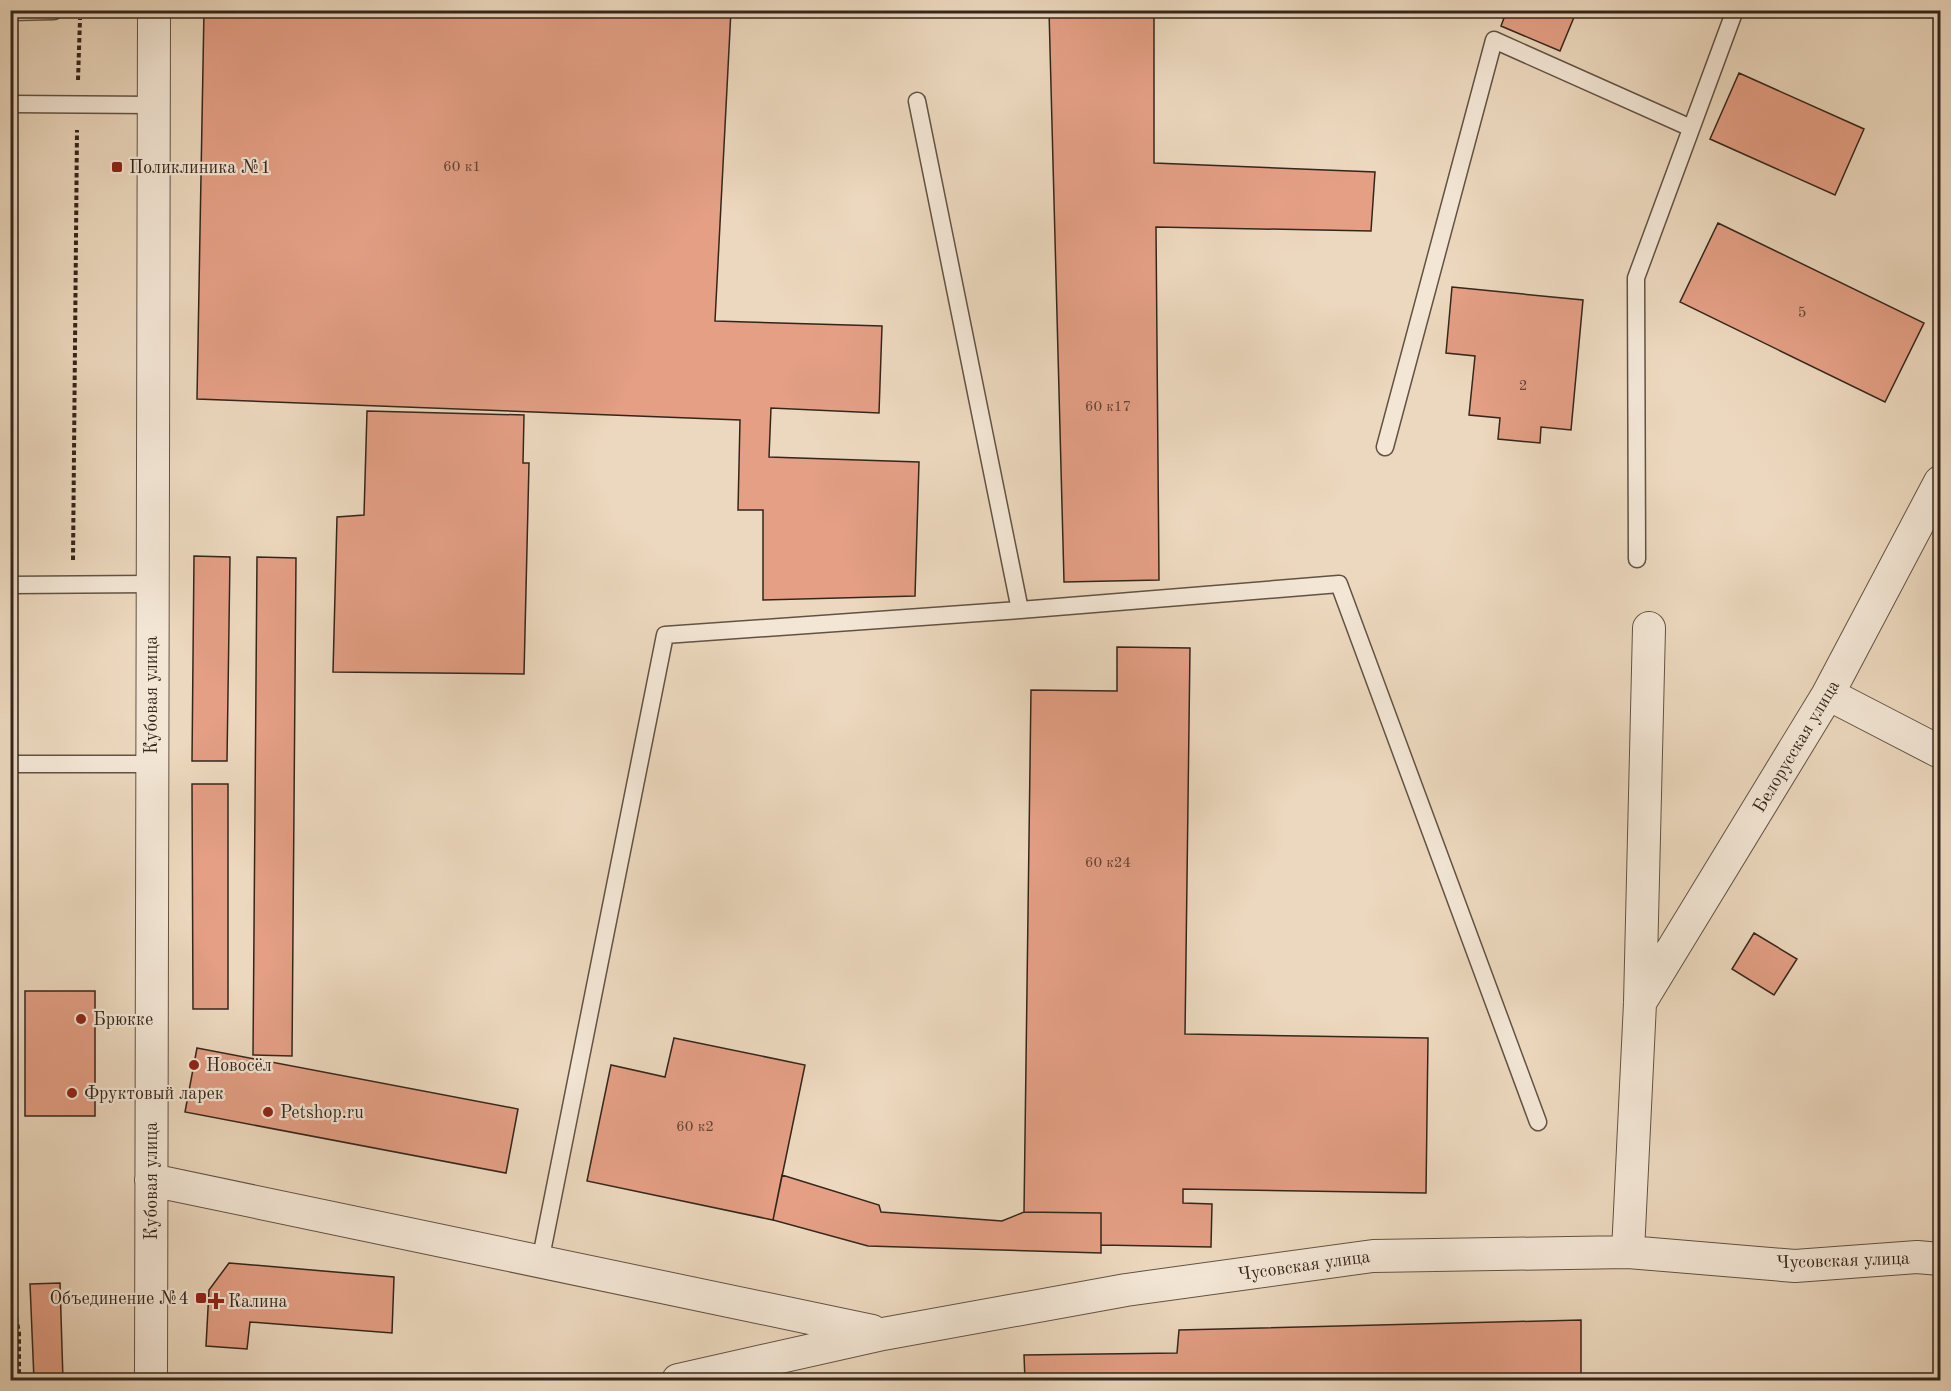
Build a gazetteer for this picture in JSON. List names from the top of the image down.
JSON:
{
  "streets": {
    "street": ["Кубовая улица", "Белорусская улица", "Чусовская улица"]
  },
  "places": {
    "transit": ["Поликлиника №1", "Объединение №4"],
    "other": [
      "Брюкке",
      "Новосёл",
      "Фруктовый ларек",
      "Petshop.ru"
    ],
    "health": ["Калина"]
  },
  "house_numbers": [
    "60 к1",
    "5",
    "2",
    "60 к17",
    "60 к24",
    "60 к2"
  ]
}
